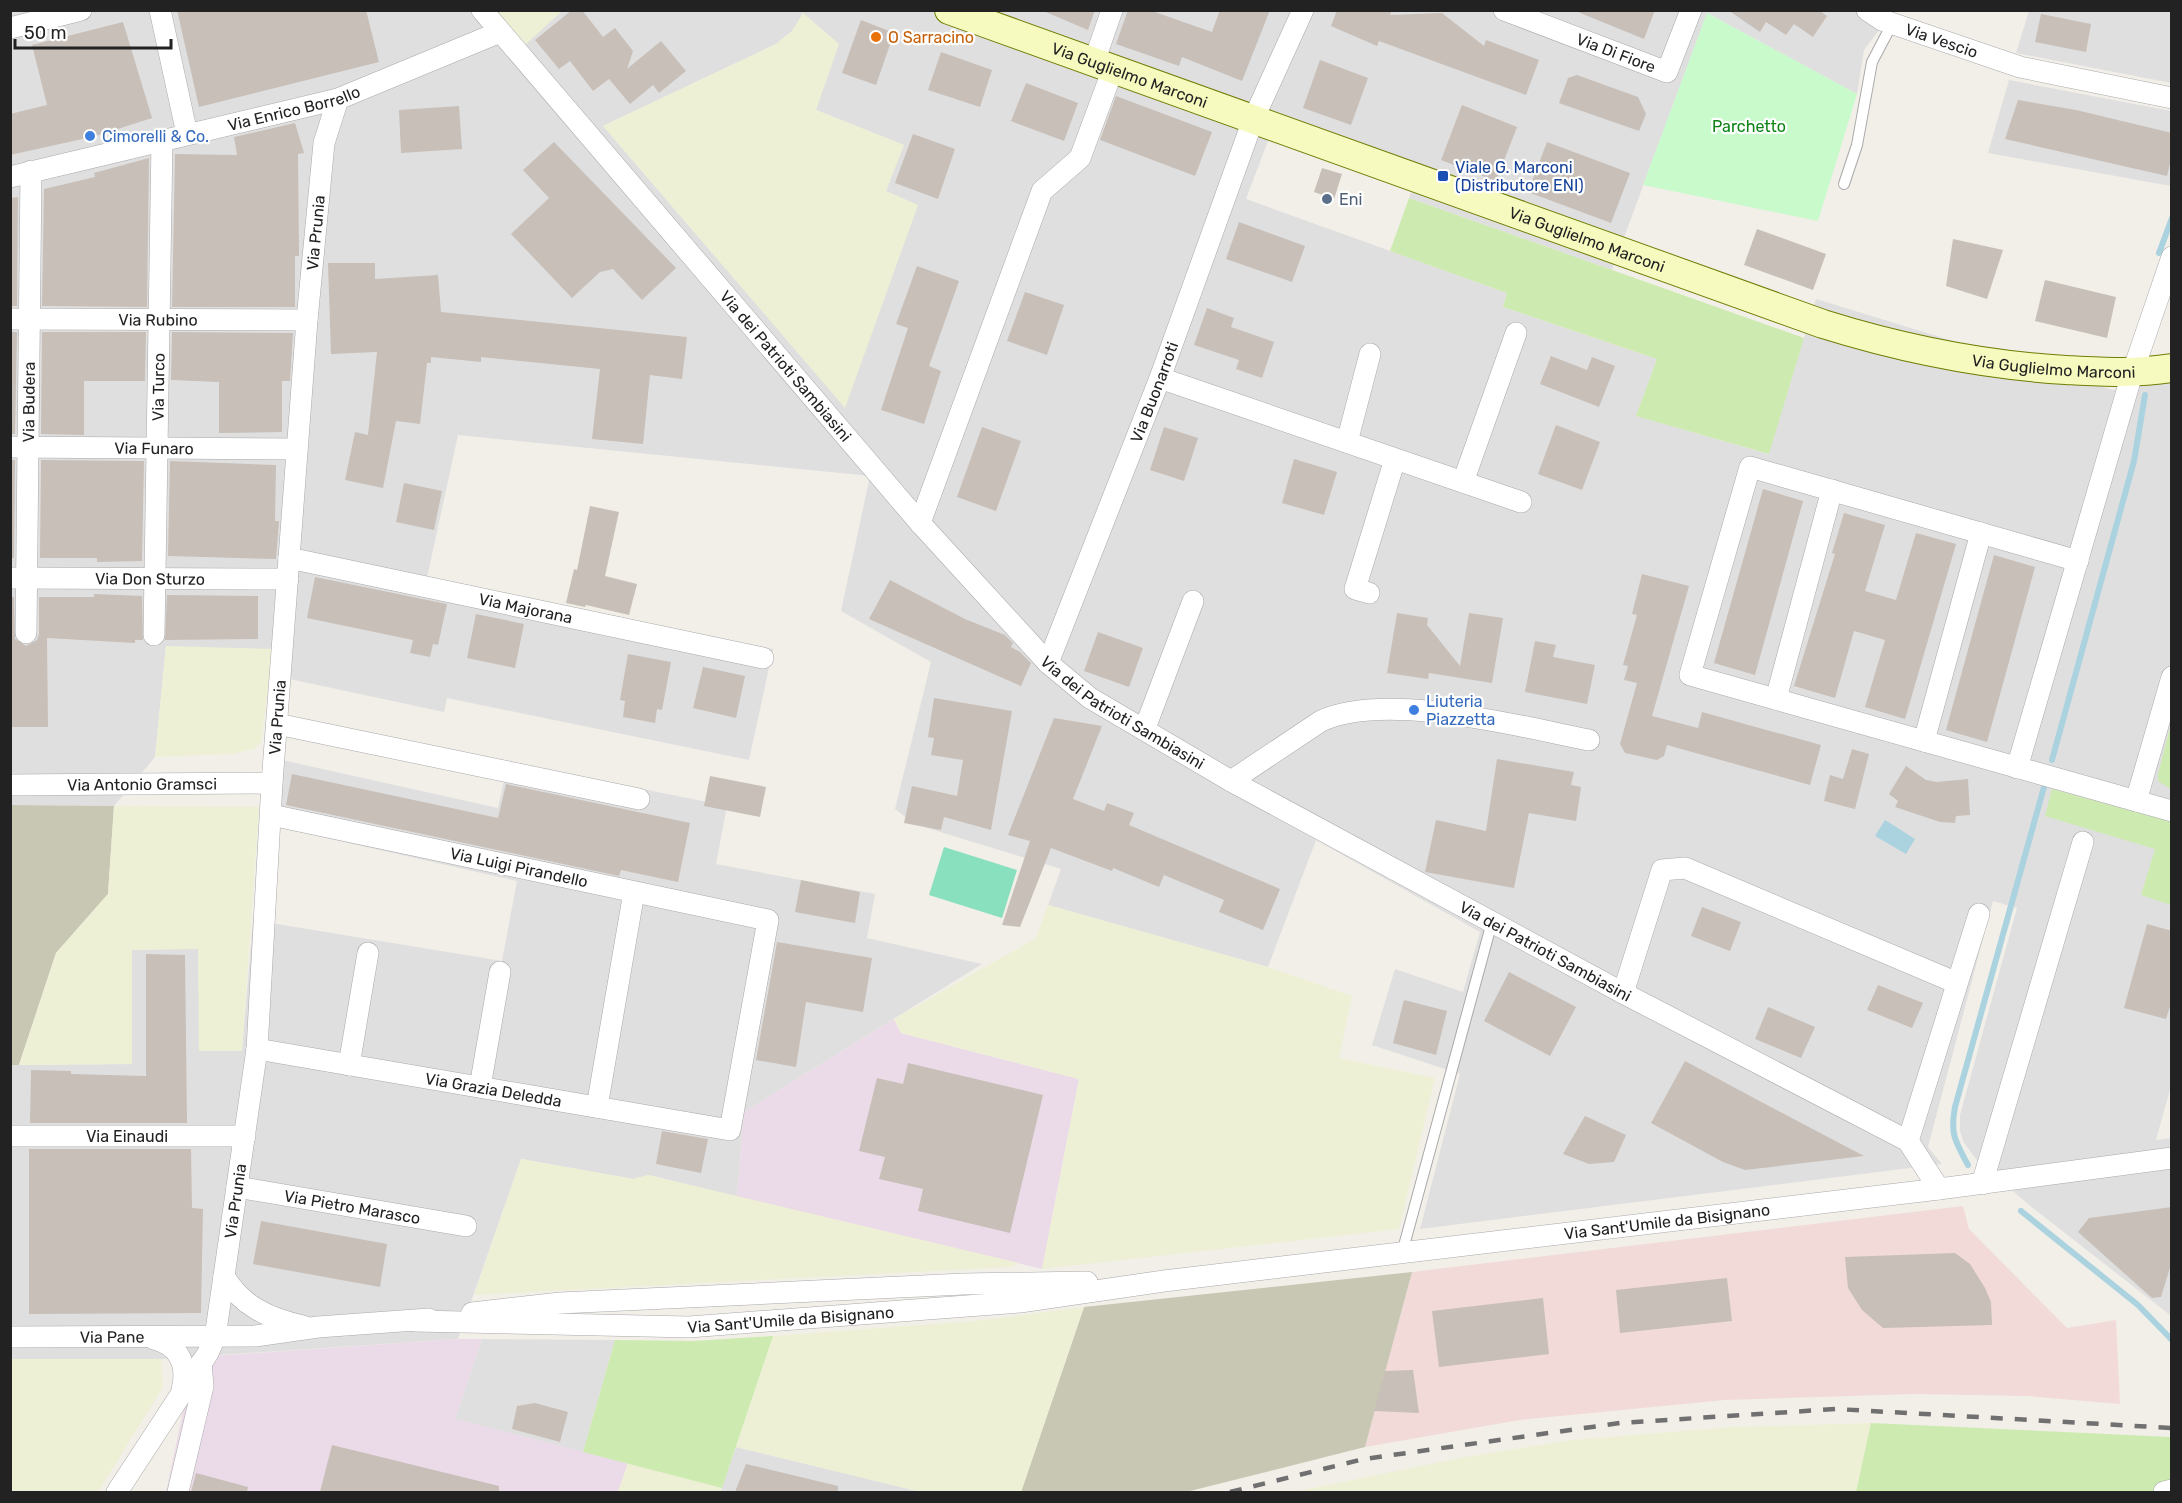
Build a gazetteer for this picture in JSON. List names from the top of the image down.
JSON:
{
  "streets": {
    "main road": ["Via Guglielmo Marconi"],
    "street": [
      "Via Vescio",
      "Via Di Fiore",
      "Via Enrico Borrello",
      "Via Prunia",
      "Via Rubino",
      "Via dei Patrioti Sambiasini",
      "Via Turco",
      "Via Buonarroti",
      "Via Budera",
      "Via Funaro",
      "Via Don Sturzo",
      "Via Majorana",
      "Via Antonio Gramsci",
      "Via Luigi Pirandello",
      "Via Grazia Deledda",
      "Via Einaudi",
      "Via Pietro Marasco",
      "Via Sant'Umile da Bisignano",
      "Via Pane"
    ]
  },
  "crossings": [
    ["Via Guglielmo Marconi", "Via Buonarroti"],
    ["Via Enrico Borrello", "Via Prunia"],
    ["Via Enrico Borrello", "Via dei Patrioti Sambiasini"],
    ["Via Enrico Borrello", "Via Turco"],
    ["Via Enrico Borrello", "Via Budera"],
    ["Via Prunia", "Via Rubino"],
    ["Via Prunia", "Via Funaro"],
    ["Via Prunia", "Via Don Sturzo"],
    ["Via Prunia", "Via Majorana"],
    ["Via Prunia", "Via Antonio Gramsci"],
    ["Via Prunia", "Via Luigi Pirandello"],
    ["Via Prunia", "Via Grazia Deledda"],
    ["Via Prunia", "Via Einaudi"],
    ["Via Prunia", "Via Pietro Marasco"],
    ["Via Prunia", "Via Pane"],
    ["Via Rubino", "Via Turco"],
    ["Via Rubino", "Via Budera"],
    ["Via dei Patrioti Sambiasini", "Via Buonarroti"],
    ["Via dei Patrioti Sambiasini", "Via Sant'Umile da Bisignano"],
    ["Via Turco", "Via Funaro"],
    ["Via Turco", "Via Don Sturzo"],
    ["Via Budera", "Via Funaro"],
    ["Via Budera", "Via Don Sturzo"],
    ["Via Don Sturzo", "Via Majorana"],
    ["Via Luigi Pirandello", "Via Grazia Deledda"],
    ["Via Sant'Umile da Bisignano", "Via Pane"]
  ],
  "parks": ["Parchetto"],
  "places": {
    "other": [
      "O Sarracino",
      "Cimorelli & Co.",
      "Eni",
      "Liuteria Piazzetta"
    ],
    "transit": ["Viale G. Marconi (Distributore ENI)"]
  },
  "scale_bar": "50 m"
}
